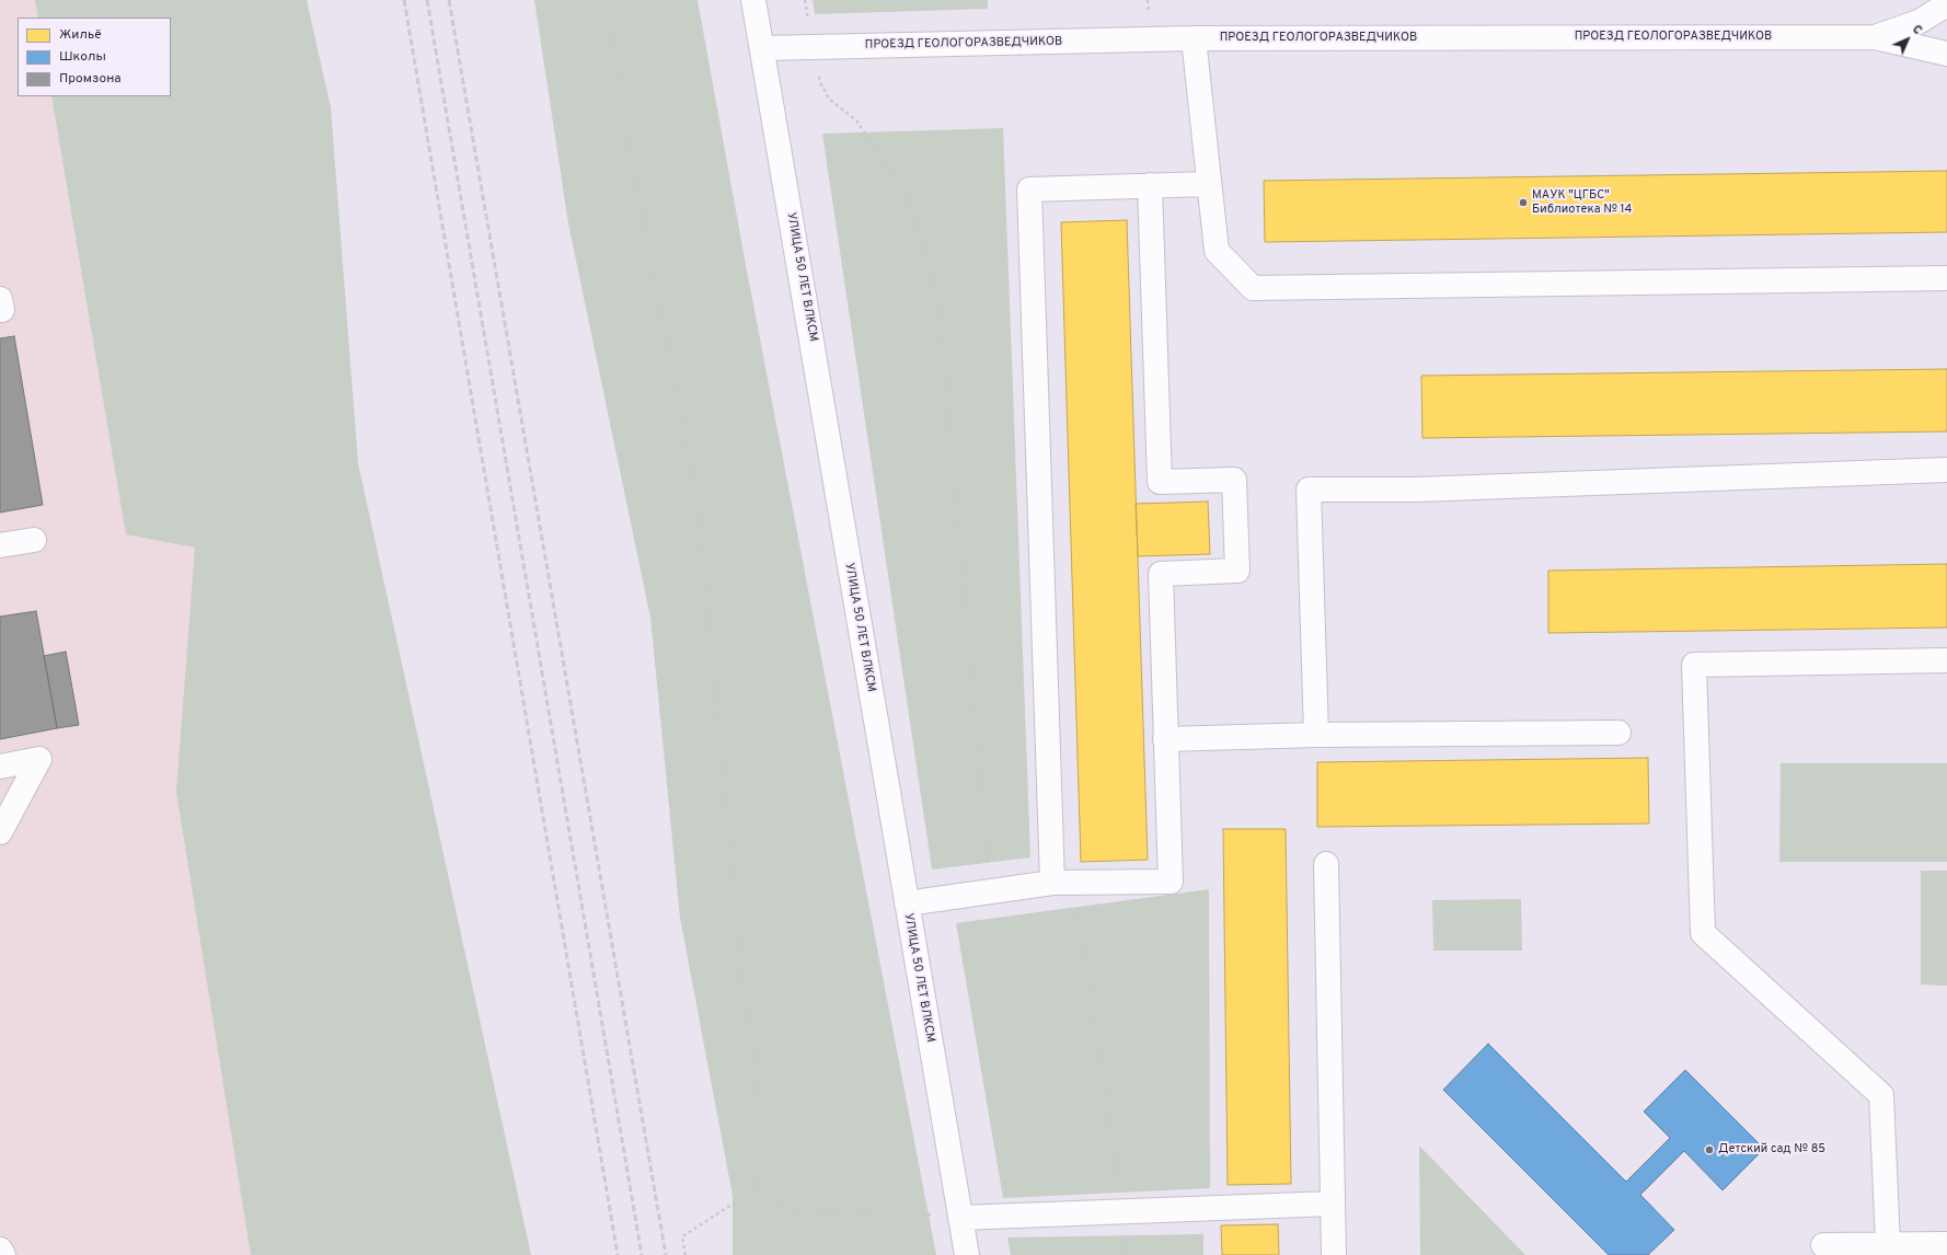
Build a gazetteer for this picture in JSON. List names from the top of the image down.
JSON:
{
  "streets": {
    "street": ["ПРОЕЗД ГЕОЛОГОРАЗВЕДЧИКОВ", "УЛИЦА 50 ЛЕТ ВЛКСМ"]
  },
  "crossings": [
    ["ПРОЕЗД ГЕОЛОГОРАЗВЕДЧИКОВ", "УЛИЦА 50 ЛЕТ ВЛКСМ"]
  ],
  "places": ["МАУК \"ЦГБС\" Библиотека № 14", "Детский сад № 85"],
  "legend": ["Жильё", "Школы", "Промзона"],
  "north": "top right"
}
